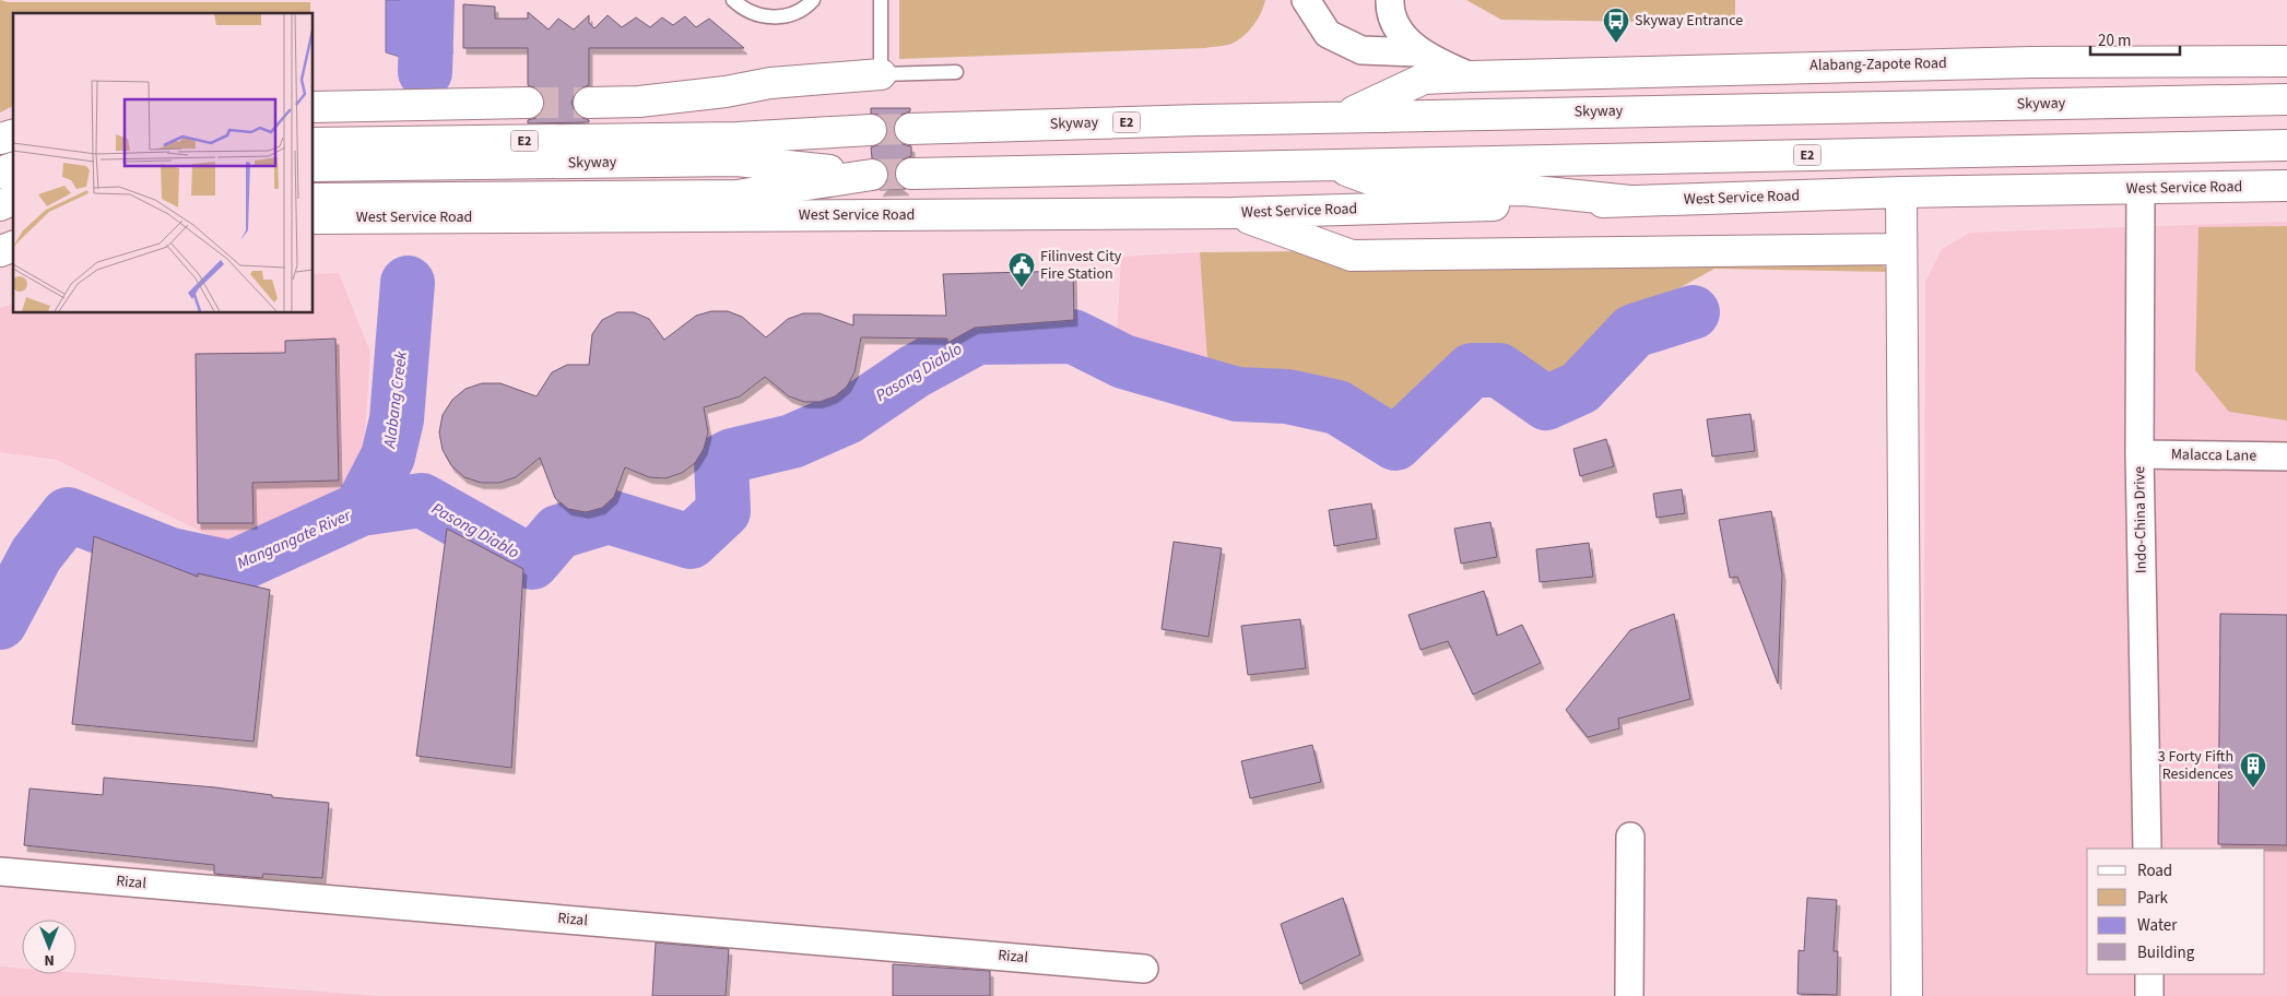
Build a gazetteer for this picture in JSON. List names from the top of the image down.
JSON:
{
  "streets": {
    "main road": [
      "Alabang-Zapote Road",
      "Skyway",
      "E2",
      "West Service Road"
    ],
    "street": ["Malacca Lane", "Indo-China Drive", "Rizal"]
  },
  "crossings": [
    ["Alabang-Zapote Road", "E2"],
    ["Skyway", "E2"],
    ["West Service Road", "Indo-China Drive"],
    ["Malacca Lane", "Indo-China Drive"]
  ],
  "water": ["Pasong Diablo", "Alabang Creek", "Mangangate River"],
  "places": {
    "bus stop": ["Skyway Entrance"],
    "public building": ["Filinvest City Fire Station"],
    "building": ["3 Forty Fifth Residences"]
  },
  "legend": [
    "Road",
    "Park",
    "Water",
    "Building"
  ],
  "scale_bar": "20 m",
  "north": "bottom"
}
